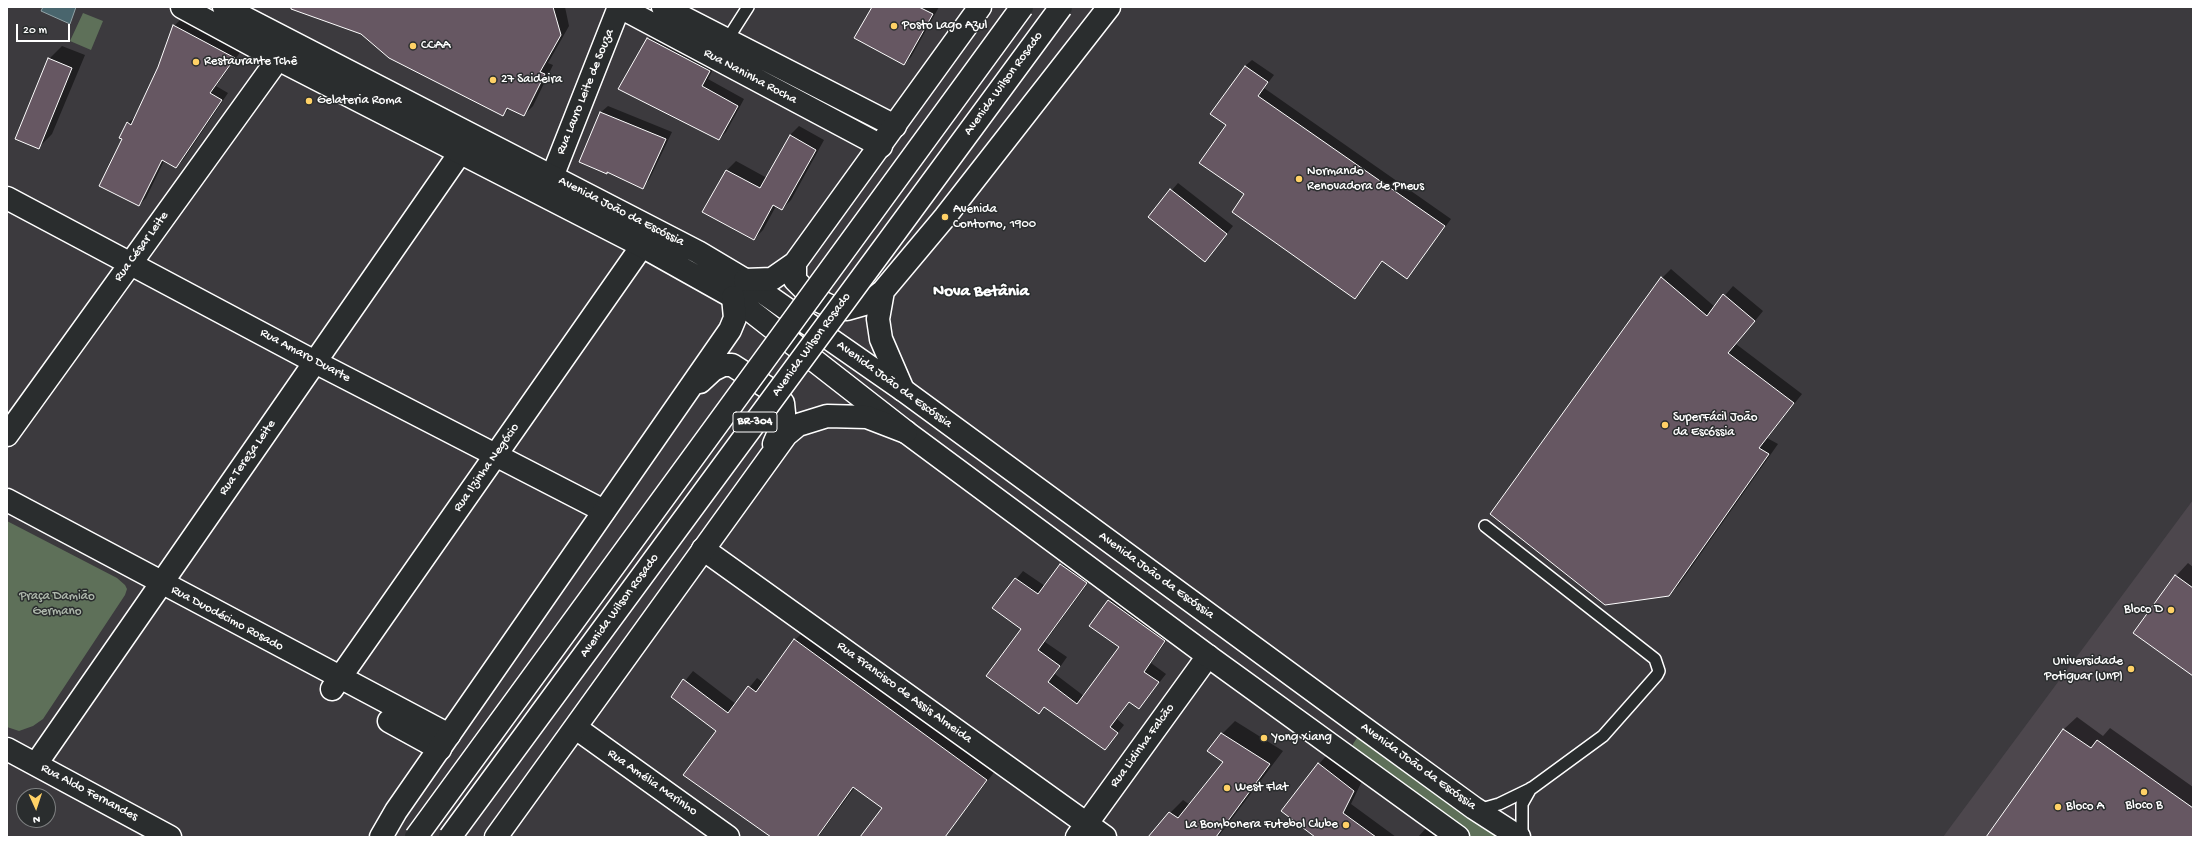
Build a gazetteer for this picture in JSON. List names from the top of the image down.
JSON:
{
  "streets": {
    "main road": [
      "Rua Naninha Rocha",
      "Avenida Wilson Rosado",
      "Rua Lauro Leite de Souza",
      "Avenida João da Escóssia",
      "Rua César Leite",
      "Rua Amaro Duarte",
      "BR-304",
      "Rua Tereza Leite",
      "Rua Ilzinha Negócio",
      "Rua Duodécimo Rosado",
      "Rua Francisco de Assis Almeida",
      "Rua Lidinha Falcão",
      "Rua Amélia Marinho",
      "Rua Aldo Fernandes"
    ]
  },
  "crossings": [
    ["Rua Naninha Rocha", "Rua Lauro Leite de Souza"],
    ["Rua Lauro Leite de Souza", "Avenida João da Escóssia"],
    ["Avenida João da Escóssia", "Rua César Leite"],
    ["Avenida João da Escóssia", "Rua Tereza Leite"],
    ["Avenida João da Escóssia", "Rua Ilzinha Negócio"],
    ["Avenida João da Escóssia", "Rua Lidinha Falcão"],
    ["Rua César Leite", "Rua Amaro Duarte"],
    ["Rua Amaro Duarte", "Rua Tereza Leite"],
    ["Rua Amaro Duarte", "Rua Ilzinha Negócio"],
    ["Rua Tereza Leite", "Rua Duodécimo Rosado"],
    ["Rua Tereza Leite", "Rua Aldo Fernandes"],
    ["Rua Ilzinha Negócio", "Rua Duodécimo Rosado"],
    ["Rua Francisco de Assis Almeida", "Rua Lidinha Falcão"]
  ],
  "districts": ["Nova Betânia"],
  "parks": ["Praça Damião Germano"],
  "places": [
    "Posto Lago Azul",
    "CCAA",
    "Restaurante Tchê",
    "27 Saideira",
    "Gelateria Roma",
    "Normando Renovadora de Pneus",
    "Avenida Contorno, 1900",
    "SuperFácil João da Escóssia",
    "Bloco D",
    "Universidade Potiguar (UnP)",
    "Yong Xiang",
    "West Flat",
    "Bloco B",
    "Bloco A",
    "La Bombonera Futebol Clube"
  ],
  "scale_bar": "20 m",
  "north": "bottom"
}
